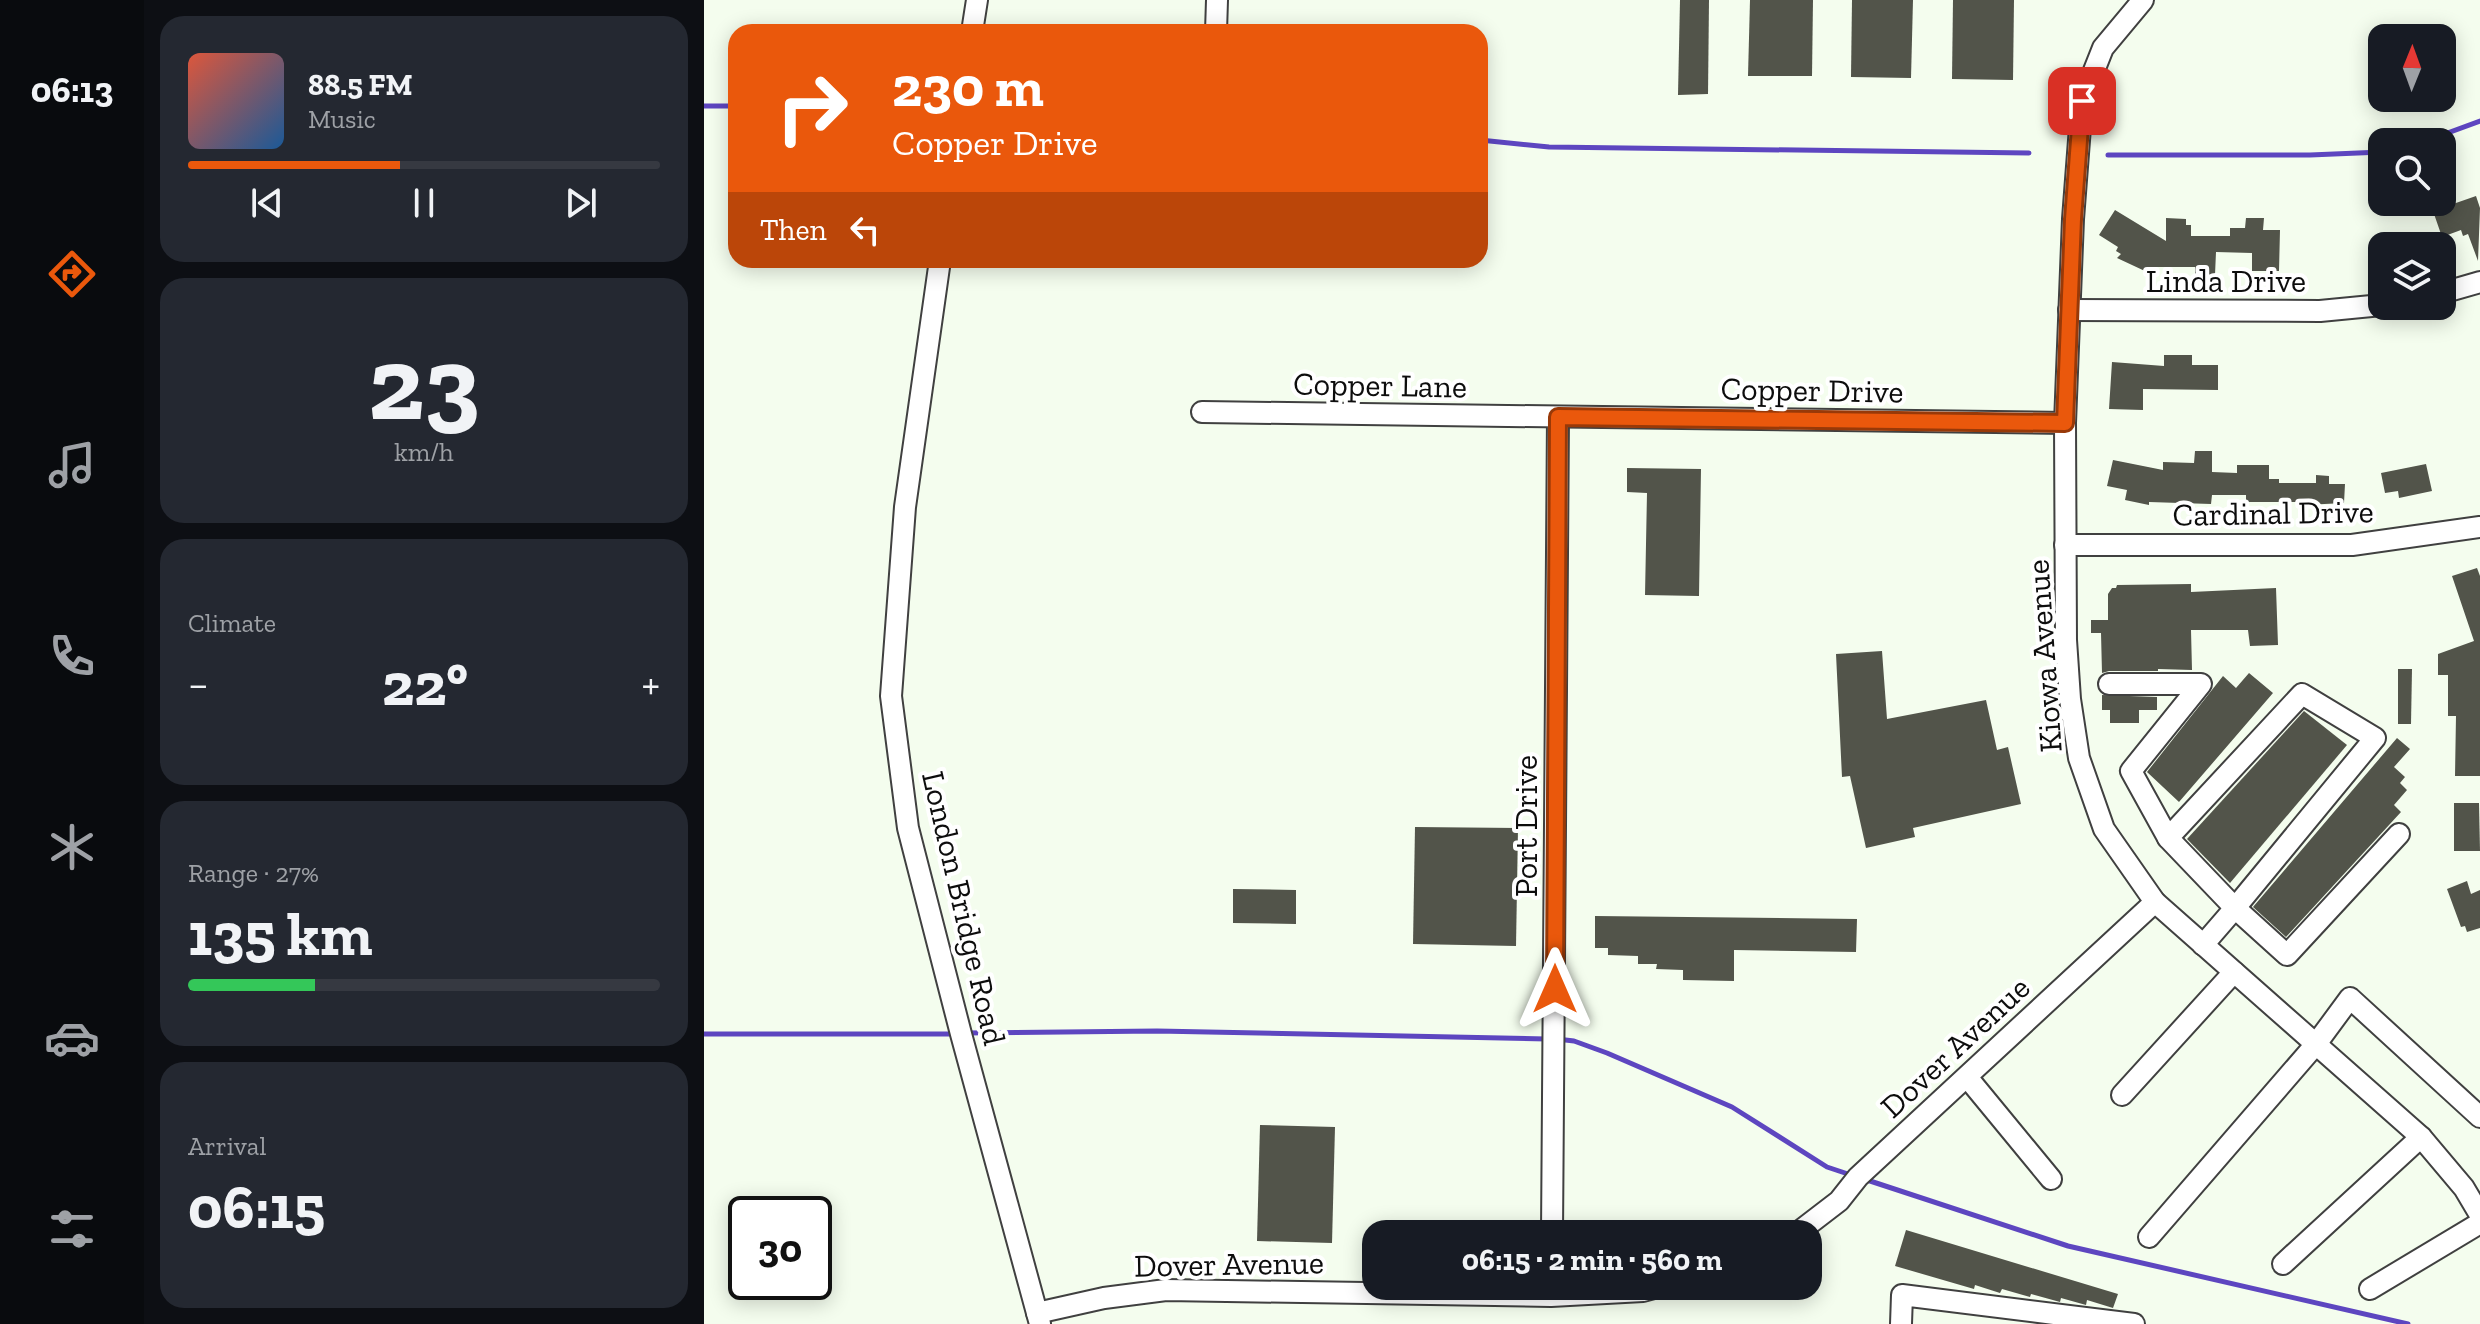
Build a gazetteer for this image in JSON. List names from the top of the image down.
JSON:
{
  "streets": {
    "street": [
      "Linda Drive",
      "Copper Lane",
      "Copper Drive",
      "Cardinal Drive",
      "Kiowa Avenue",
      "Port Drive",
      "London Bridge Road",
      "Dover Avenue"
    ]
  },
  "crossings": [
    ["Linda Drive", "Kiowa Avenue"],
    ["Copper Lane", "Copper Drive"],
    ["Copper Lane", "Port Drive"],
    ["Copper Drive", "Kiowa Avenue"],
    ["Copper Drive", "Port Drive"],
    ["Cardinal Drive", "Kiowa Avenue"],
    ["Kiowa Avenue", "Dover Avenue"],
    ["London Bridge Road", "Dover Avenue"]
  ],
  "north": "top",
  "page": {
    "tabs": "06:13",
    "turn": ["230 m", "Copper Drive"],
    "song": ["88.5 FM", "Music"],
    "then": "Then",
    "tile": [
      ["23", "km/h"],
      "Climate",
      ["Range · 27%", "135 km"],
      ["Arrival", "06:15"]
    ],
    "heat": ["−", "22°", "+"],
    "limit": "30",
    "trip": "06:15 · 2 min · 560 m"
  }
}
